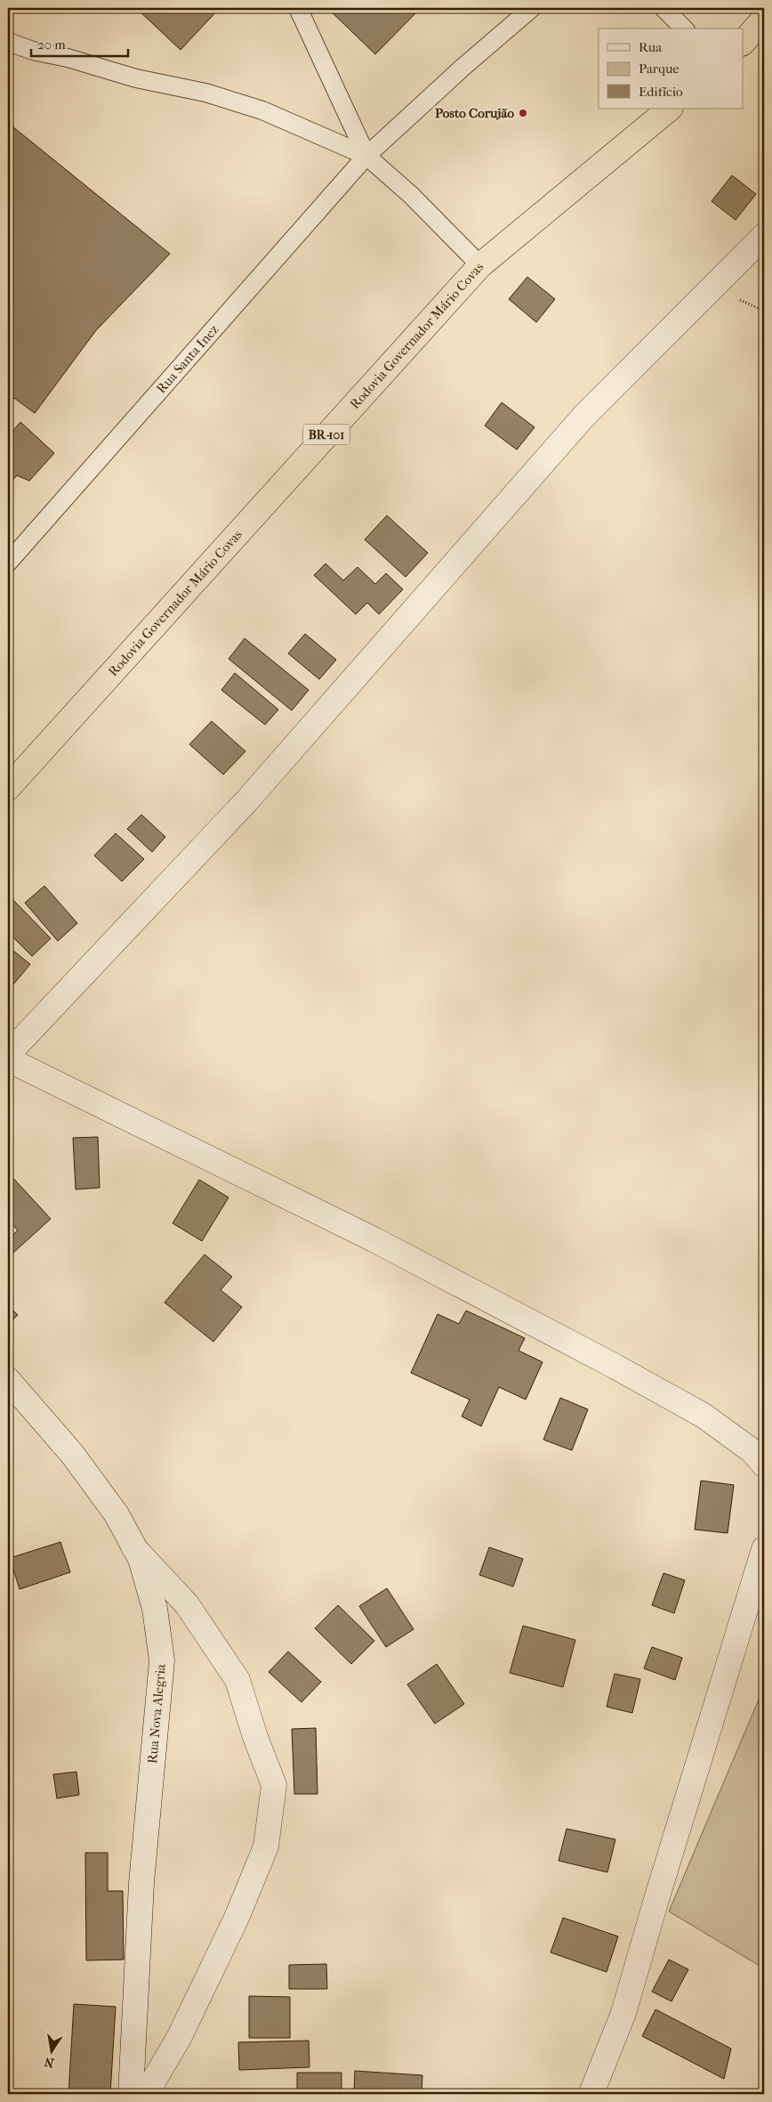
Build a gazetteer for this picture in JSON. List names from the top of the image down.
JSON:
{
  "streets": {
    "highway": ["Rodovia Governador Mário Covas", "BR-101"],
    "street": ["Rua Nova Alegria"],
    "lane": ["Rua Santa Inez"]
  },
  "places": ["Posto Corujão"],
  "legend": ["Rua", "Parque", "Edifício"],
  "scale_bar": "20 m",
  "north": "bottom"
}
